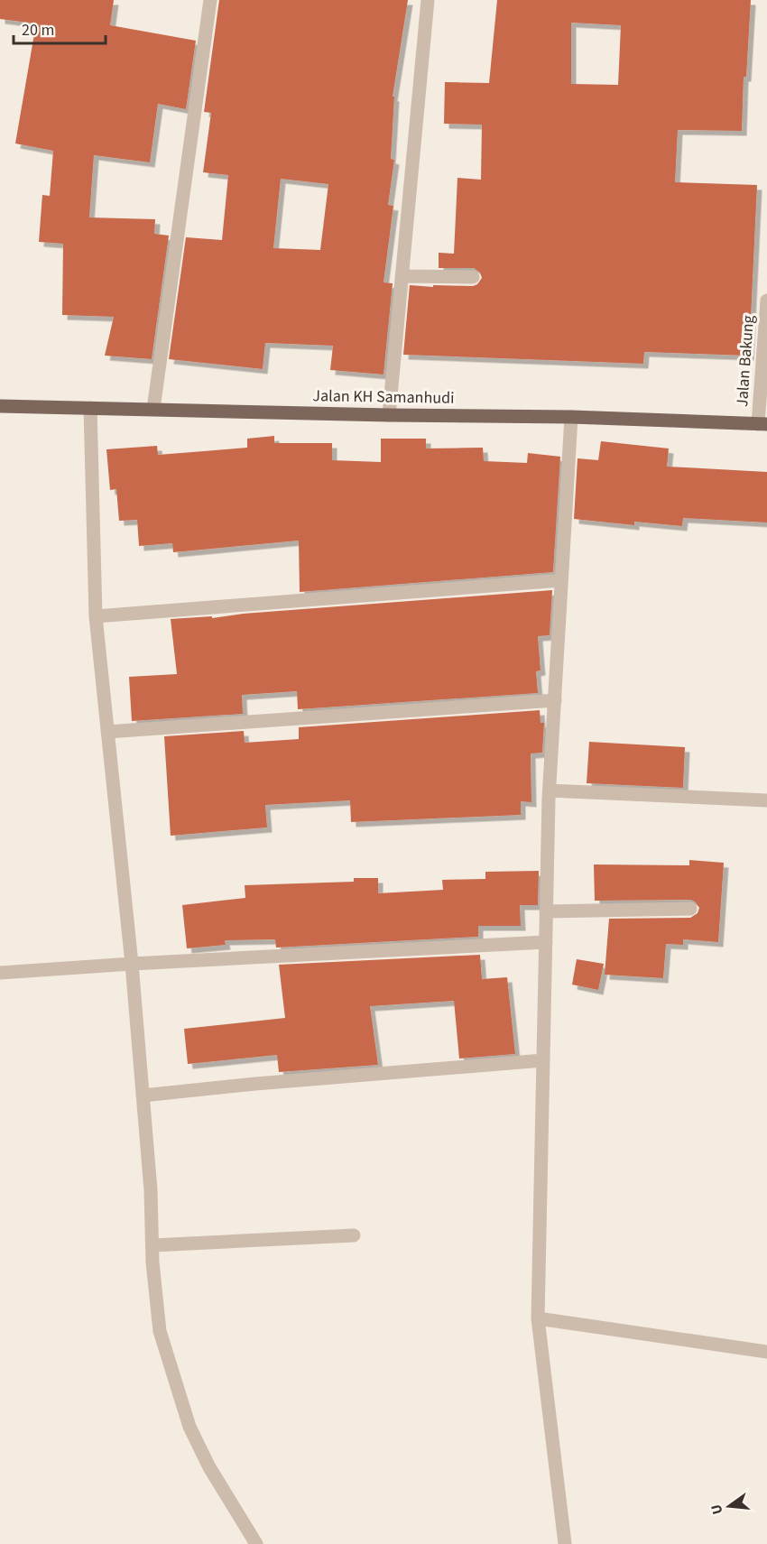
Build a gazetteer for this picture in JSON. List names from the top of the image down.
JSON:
{
  "streets": {
    "main road": ["Jalan KH Samanhudi"],
    "street": ["Jalan Bakung"]
  },
  "crossings": [
    ["Jalan Bakung", "Jalan KH Samanhudi"]
  ],
  "scale_bar": "20 m",
  "north": "left"
}
